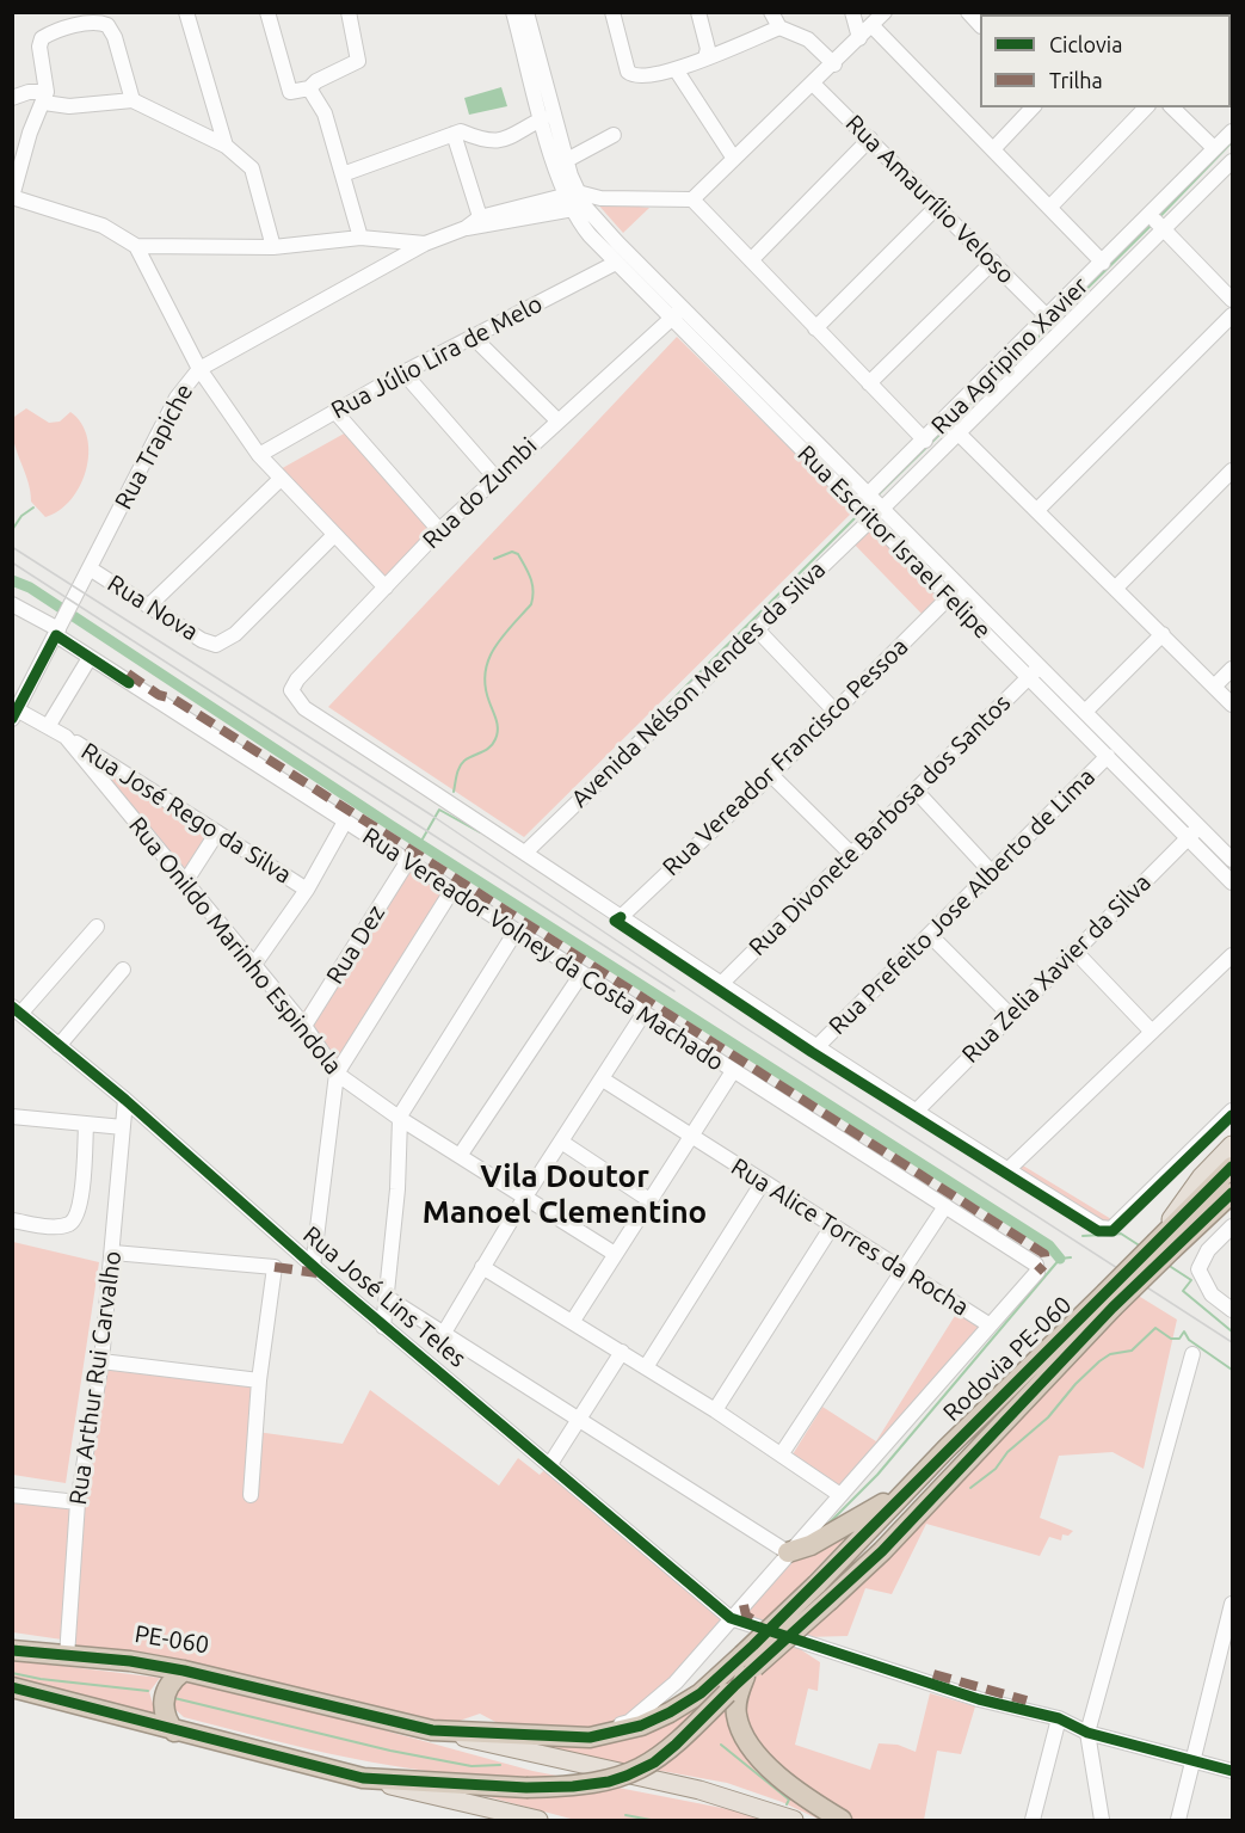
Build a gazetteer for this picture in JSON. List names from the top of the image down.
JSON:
{
  "streets": {
    "highway": ["Rodovia PE-060", "PE-060"],
    "street": [
      "Rua Amaurílio Veloso",
      "Rua Agripino Xavier",
      "Rua Júlio Lira de Melo",
      "Rua Trapiche",
      "Rua do Zumbi",
      "Rua Escritor Israel Felipe",
      "Rua Nova",
      "Avenida Nélson Mendes da Silva",
      "Rua Vereador Francisco Pessoa",
      "Rua José Rego da Silva",
      "Rua Divonete Barbosa dos Santos",
      "Rua Prefeito Jose Alberto de Lima",
      "Rua Dez",
      "Rua Onildo Marinho Espindola",
      "Rua Vereador Volney da Costa Machado",
      "Rua Zelia Xavier da Silva",
      "Rua Alice Torres da Rocha",
      "Rua José Lins Teles",
      "Rua Arthur Rui Carvalho"
    ],
    "cycle path": ["PE-060"]
  },
  "crossings": [
    ["Rua Amaurílio Veloso", "Rua Agripino Xavier"],
    ["Rua Agripino Xavier", "Rua Escritor Israel Felipe"],
    ["Rua Agripino Xavier", "Avenida Nélson Mendes da Silva"],
    ["Rua Júlio Lira de Melo", "Rua Escritor Israel Felipe"],
    ["Rua Trapiche", "Rua Escritor Israel Felipe"],
    ["Rua Trapiche", "Rua Nova"],
    ["Rua Trapiche", "Rua Onildo Marinho Espindola"],
    ["Rua Trapiche", "Rua Vereador Volney da Costa Machado"],
    ["Rua do Zumbi", "Rua Escritor Israel Felipe"],
    ["Rua do Zumbi", "Avenida Nélson Mendes da Silva"],
    ["Rua Escritor Israel Felipe", "Avenida Nélson Mendes da Silva"],
    ["Rua Escritor Israel Felipe", "Rua Vereador Francisco Pessoa"],
    ["Rua Escritor Israel Felipe", "Rua Divonete Barbosa dos Santos"],
    ["Rua Escritor Israel Felipe", "Rua Prefeito Jose Alberto de Lima"],
    ["Rua Escritor Israel Felipe", "Rua Zelia Xavier da Silva"],
    ["Rua José Rego da Silva", "Rua Onildo Marinho Espindola"],
    ["Rua Dez", "Rua Onildo Marinho Espindola"],
    ["Rua Dez", "Rua Vereador Volney da Costa Machado"],
    ["Rua Vereador Volney da Costa Machado", "Rua Alice Torres da Rocha"],
    ["Rua José Lins Teles", "Rua Arthur Rui Carvalho"],
    ["Rodovia PE-060", "PE-060"],
    ["Rua Arthur Rui Carvalho", "PE-060"]
  ],
  "districts": ["Vila Doutor Manoel Clementino"],
  "legend": ["Ciclovia", "Trilha"]
}
